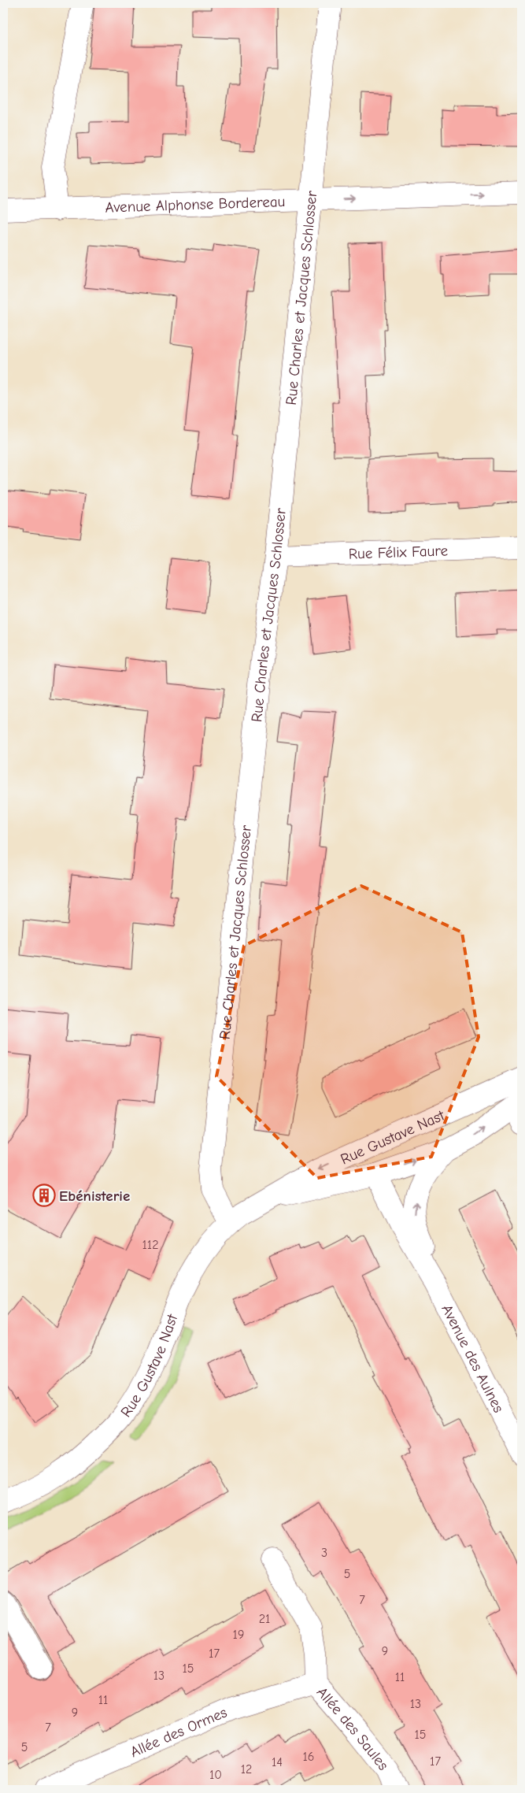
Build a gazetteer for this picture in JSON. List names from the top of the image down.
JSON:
{
  "streets": {
    "street": [
      "Avenue Alphonse Bordereau",
      "Rue Charles et Jacques Schlosser",
      "Rue Félix Faure",
      "Rue Gustave Nast",
      "Avenue des Aulnes",
      "Allée des Saules",
      "Allée des Ormes"
    ]
  },
  "crossings": [
    ["Avenue Alphonse Bordereau", "Rue Charles et Jacques Schlosser"],
    ["Rue Charles et Jacques Schlosser", "Rue Félix Faure"],
    ["Rue Charles et Jacques Schlosser", "Rue Gustave Nast"],
    ["Rue Gustave Nast", "Avenue des Aulnes"],
    ["Allée des Saules", "Allée des Ormes"]
  ],
  "one_way": ["Avenue Alphonse Bordereau"],
  "places": {
    "building": ["Ebénisterie"]
  },
  "house_numbers": [
    "112",
    "3",
    "5",
    "7",
    "21",
    "19",
    "9",
    "17",
    "15",
    "13",
    "11",
    "11",
    "13",
    "9",
    "7",
    "15",
    "5",
    "16",
    "17",
    "14",
    "12",
    "10"
  ]
}
